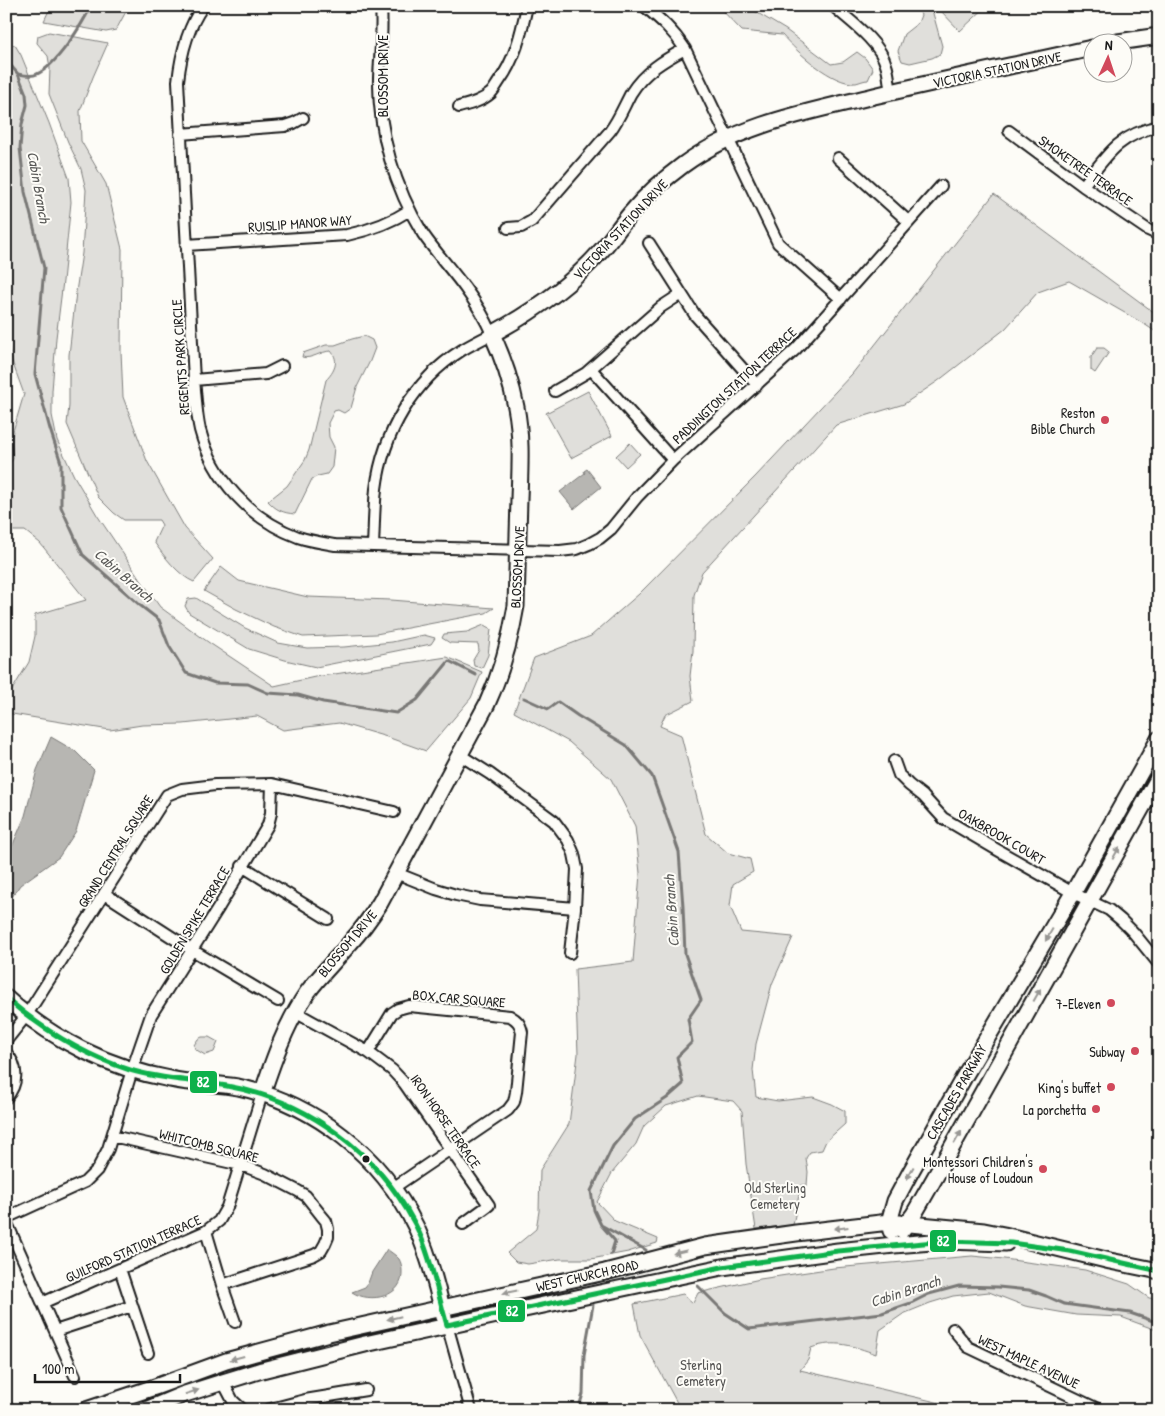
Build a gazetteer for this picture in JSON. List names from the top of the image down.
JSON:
{
  "streets": {
    "main road": [
      "VICTORIA STATION DRIVE",
      "BLOSSOM DRIVE",
      "CASCADES PARKWAY",
      "WEST CHURCH ROAD"
    ],
    "street": [
      "SMOKETREE TERRACE",
      "RUISLIP MANOR WAY",
      "REGENTS PARK CIRCLE",
      "PADDINGTON STATION TERRACE",
      "OAKBROOK COURT",
      "GRAND CENTRAL SQUARE",
      "GOLDEN SPIKE TERRACE",
      "BOX CAR SQUARE",
      "IRON HORSE TERRACE",
      "WHITCOMB SQUARE",
      "GUILFORD STATION TERRACE",
      "WEST MAPLE AVENUE"
    ]
  },
  "crossings": [
    ["VICTORIA STATION DRIVE", "BLOSSOM DRIVE"],
    ["VICTORIA STATION DRIVE", "REGENTS PARK CIRCLE"],
    ["BLOSSOM DRIVE", "RUISLIP MANOR WAY"],
    ["BLOSSOM DRIVE", "REGENTS PARK CIRCLE"],
    ["BLOSSOM DRIVE", "PADDINGTON STATION TERRACE"],
    ["BLOSSOM DRIVE", "IRON HORSE TERRACE"],
    ["BLOSSOM DRIVE", "GUILFORD STATION TERRACE"],
    ["RUISLIP MANOR WAY", "REGENTS PARK CIRCLE"],
    ["REGENTS PARK CIRCLE", "PADDINGTON STATION TERRACE"],
    ["OAKBROOK COURT", "CASCADES PARKWAY"],
    ["GRAND CENTRAL SQUARE", "GOLDEN SPIKE TERRACE"],
    ["GOLDEN SPIKE TERRACE", "WHITCOMB SQUARE"],
    ["BOX CAR SQUARE", "IRON HORSE TERRACE"],
    ["CASCADES PARKWAY", "WEST CHURCH ROAD"],
    ["WHITCOMB SQUARE", "GUILFORD STATION TERRACE"]
  ],
  "water": ["Cabin Branch"],
  "parks": ["Old Sterling Cemetery", "Sterling Cemetery"],
  "places": [
    "Reston Bible Church",
    "7-Eleven",
    "Subway",
    "King's buffet",
    "La porchetta",
    "Montessori Children's House of Loudoun"
  ],
  "lines": ["transit line 82"],
  "scale_bar": "100 m",
  "north": "top"
}
